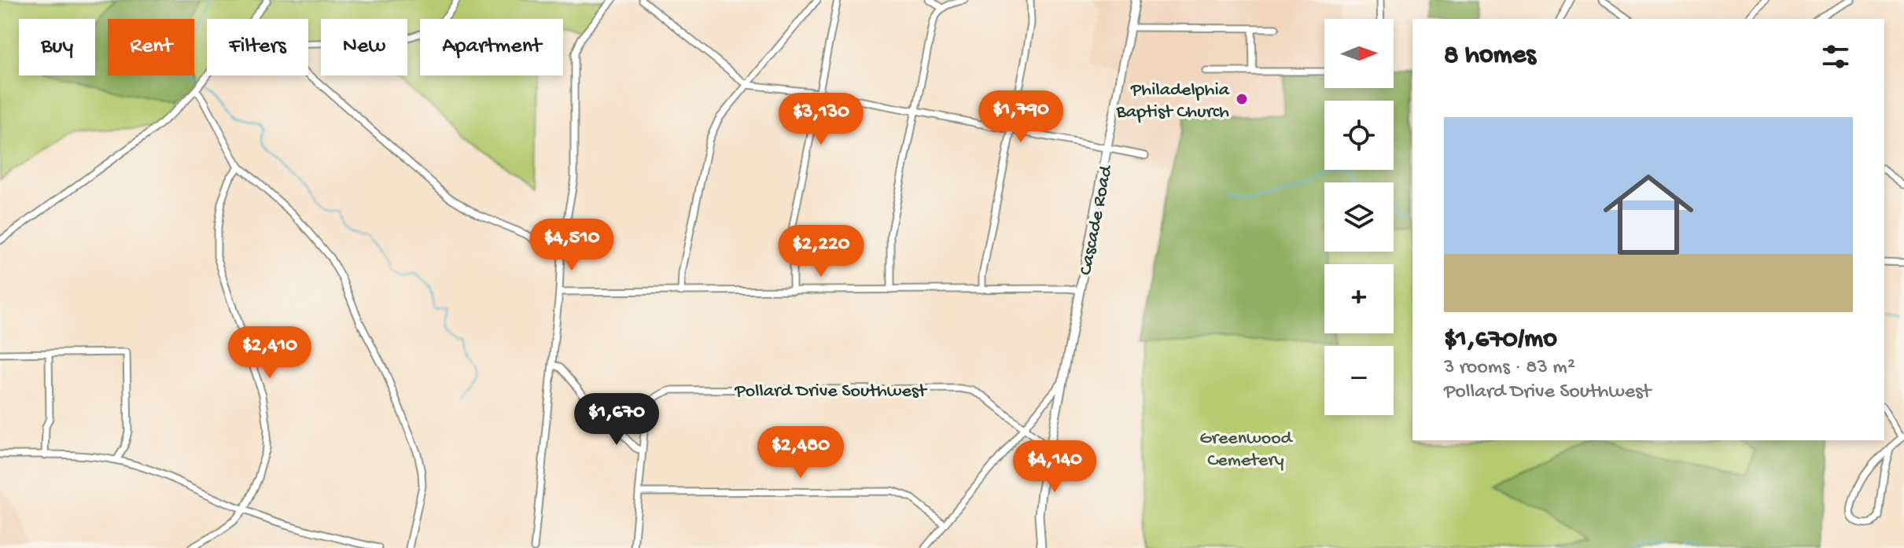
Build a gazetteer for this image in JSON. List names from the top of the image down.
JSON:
{
  "streets": {
    "main road": ["Cascade Road"],
    "street": ["Pollard Drive Southwest"]
  },
  "crossings": [
    ["Cascade Road", "Pollard Drive Southwest"]
  ],
  "parks": ["Greenwood Cemetery"],
  "places": ["Philadelphia Baptist Church"],
  "north": "right",
  "page": {
    "map_buttons": ["+", "−"],
    "chip": [
      "Buy",
      "Rent",
      "Filters",
      "New",
      "Apartment"
    ],
    "heading": "8 homes",
    "price": [
      "$1,790",
      "$3,130",
      "$4,510",
      "$2,220",
      "$2,410",
      "$1,670",
      "$2,480",
      "$4,140"
    ],
    "list": [
      {
        "name": "$1,670/mo",
        "note": "3 rooms · 83 m² · Pollard Drive Southwest"
      }
    ]
  }
}
